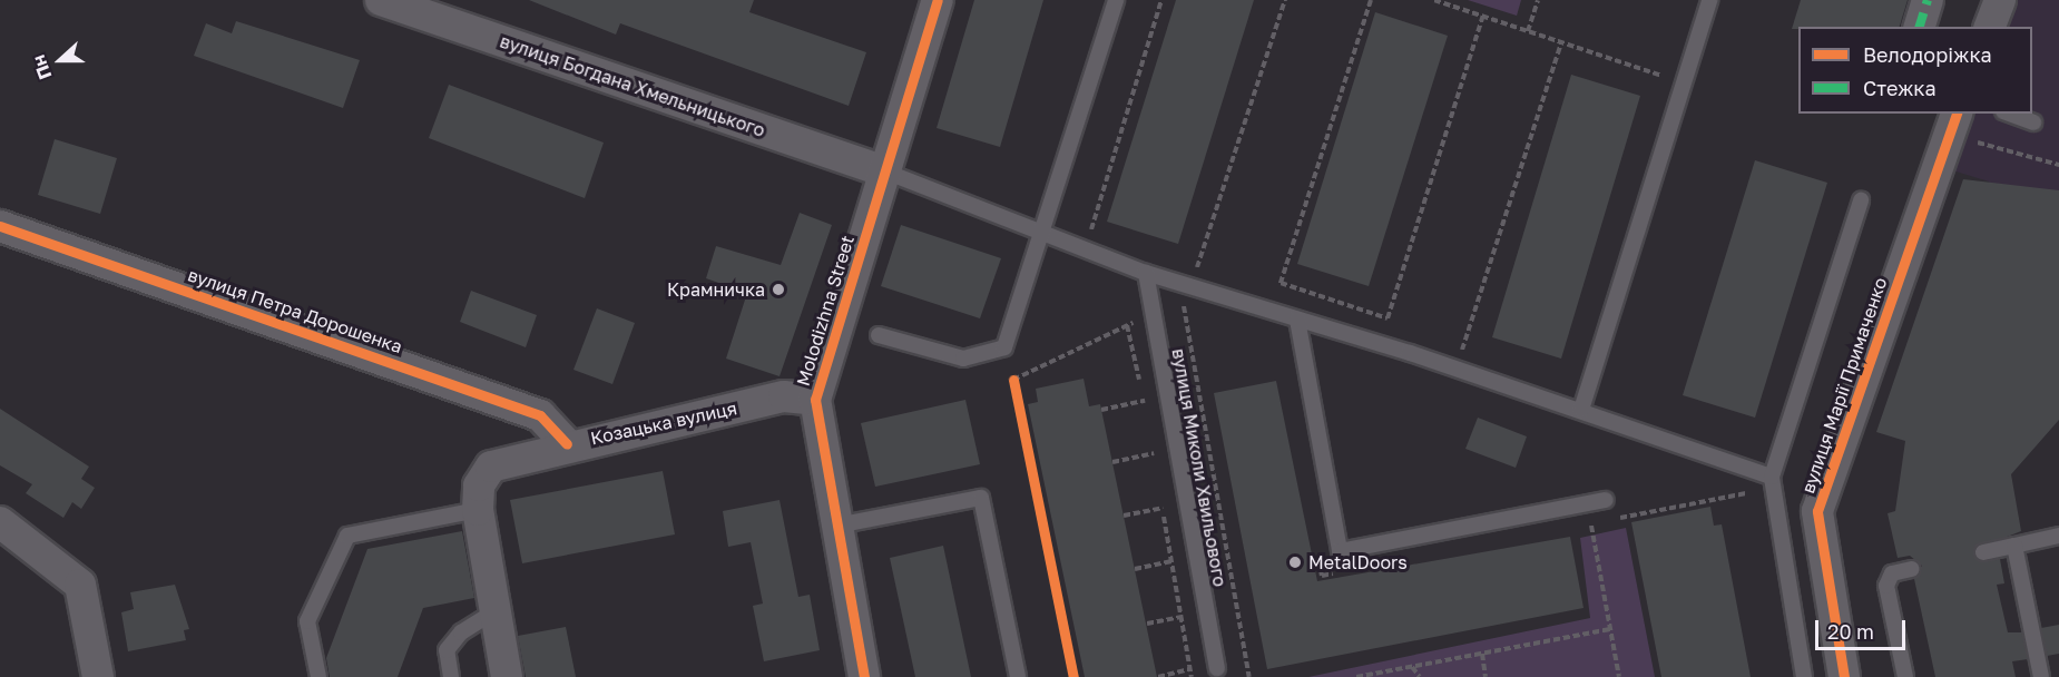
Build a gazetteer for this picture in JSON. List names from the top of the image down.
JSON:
{
  "streets": {
    "street": [
      "вулиця Богдана Хмельницького",
      "вулиця Петра Дорошенка",
      "Molodizhna Street",
      "вулиця Марії Примаченко",
      "Козацька вулиця"
    ],
    "lane": ["вулиця Миколи Хвильового"]
  },
  "crossings": [
    ["вулиця Богдана Хмельницького", "Molodizhna Street"],
    ["вулиця Петра Дорошенка", "Козацька вулиця"],
    ["Molodizhna Street", "Козацька вулиця"]
  ],
  "places": ["Крамничка", "MetalDoors"],
  "legend": ["Велодоріжка", "Стежка"],
  "scale_bar": "20 m",
  "north": "left"
}
